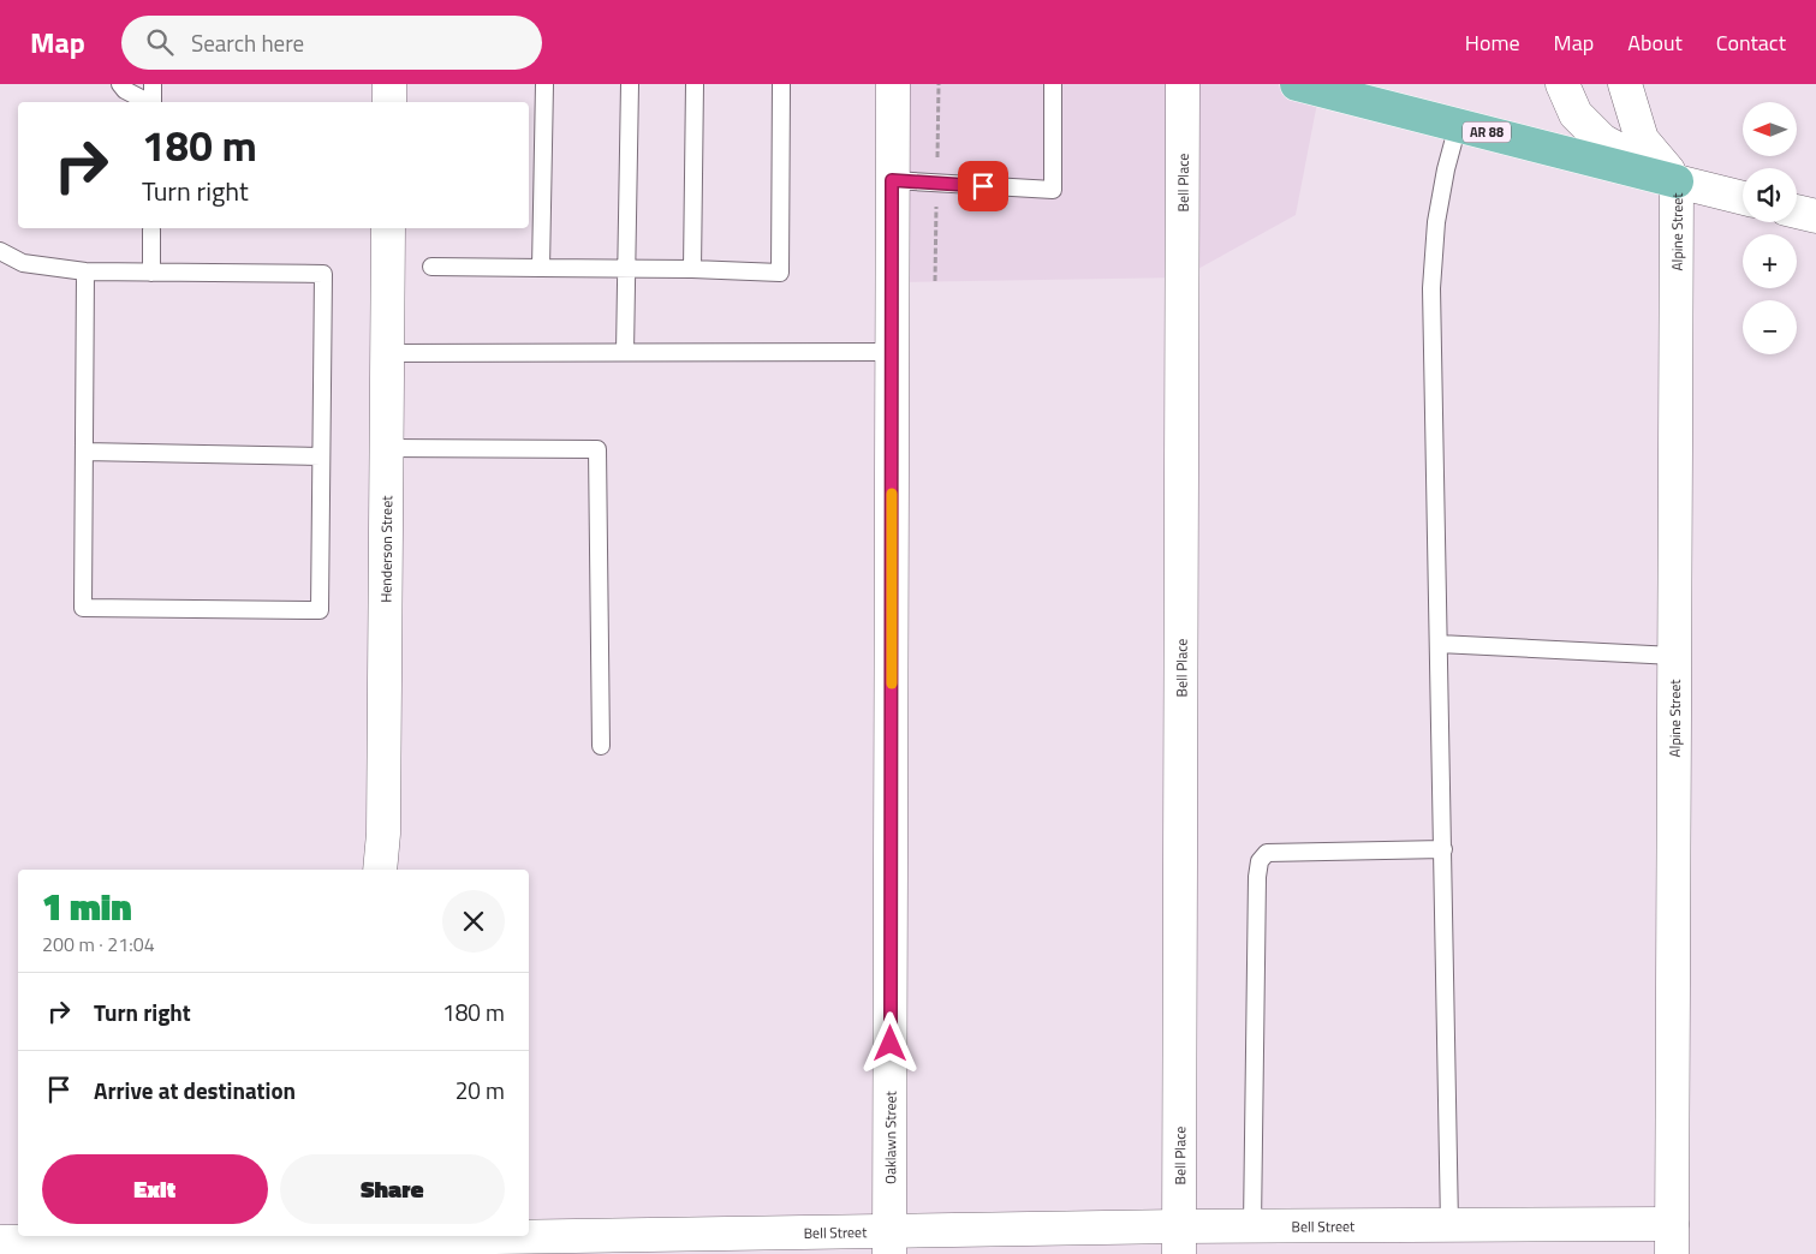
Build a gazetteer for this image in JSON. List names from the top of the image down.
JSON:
{
  "streets": {
    "main road": ["AR 88"],
    "street": [
      "Bell Place",
      "Alpine Street",
      "Henderson Street",
      "Oaklawn Street",
      "Bell Street"
    ]
  },
  "crossings": [
    ["AR 88", "Alpine Street"],
    ["Bell Place", "Bell Street"],
    ["Alpine Street", "Bell Street"],
    ["Oaklawn Street", "Bell Street"]
  ],
  "north": "left",
  "page": {
    "header": "Map",
    "search": "Search here",
    "nav": [
      "Home",
      "Map",
      "About",
      "Contact"
    ],
    "map_buttons": ["+", "−"],
    "turn": ["180 m", "Turn right"],
    "heading": ["1 min", "200 m · 21:04"],
    "list": [
      {
        "name": "Turn right",
        "value": "180 m"
      },
      {
        "name": "Arrive at destination",
        "value": "20 m"
      }
    ],
    "buttons": ["Exit", "Share"]
  }
}
